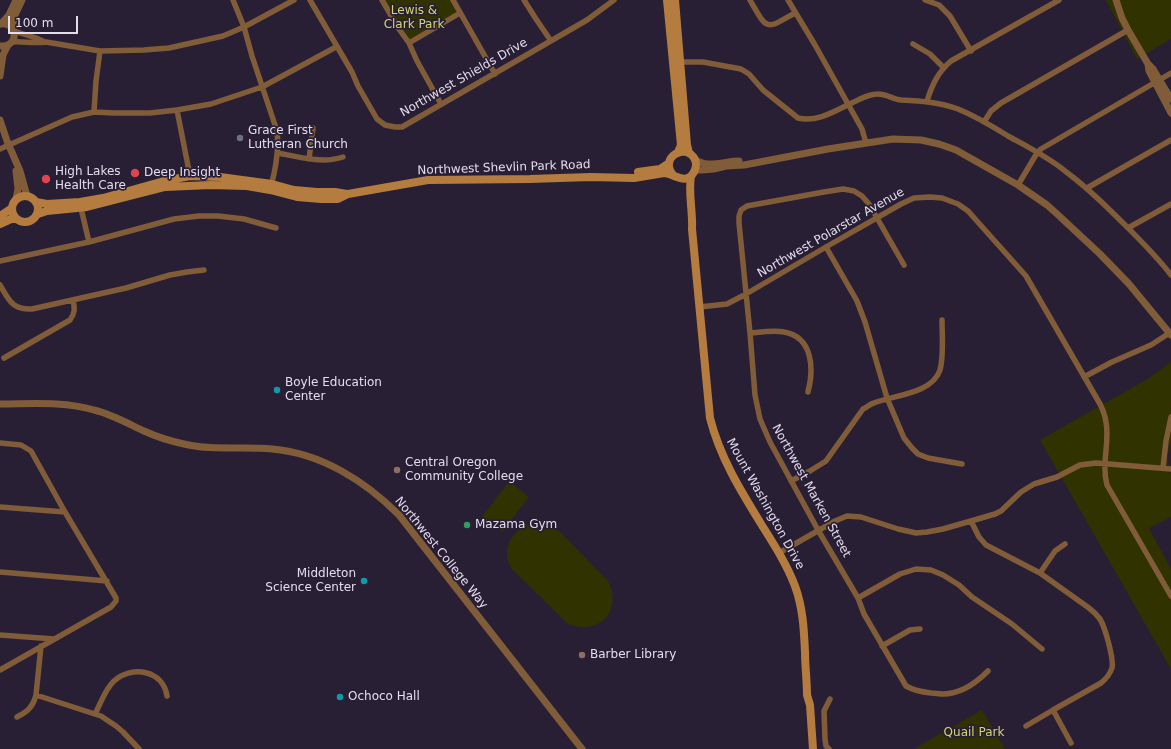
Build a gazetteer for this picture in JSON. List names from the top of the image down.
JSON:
{
  "streets": {
    "main road": ["Northwest Shevlin Park Road", "Mount Washington Drive"],
    "street": [
      "Northwest Shields Drive",
      "Northwest Polarstar Avenue",
      "Northwest Marken Street",
      "Northwest College Way"
    ]
  },
  "crossings": [
    ["Northwest Shevlin Park Road", "Mount Washington Drive"],
    ["Northwest Polarstar Avenue", "Northwest Marken Street"],
    ["Northwest Polarstar Avenue", "Mount Washington Drive"]
  ],
  "parks": ["Lewis & Clark Park", "Quail Park"],
  "places": [
    "Grace First Lutheran Church",
    "Deep Insight",
    "High Lakes Health Care",
    "Boyle Education Center",
    "Central Oregon Community College",
    "Mazama Gym",
    "Middleton Science Center",
    "Barber Library",
    "Ochoco Hall"
  ],
  "scale_bar": "100 m"
}
